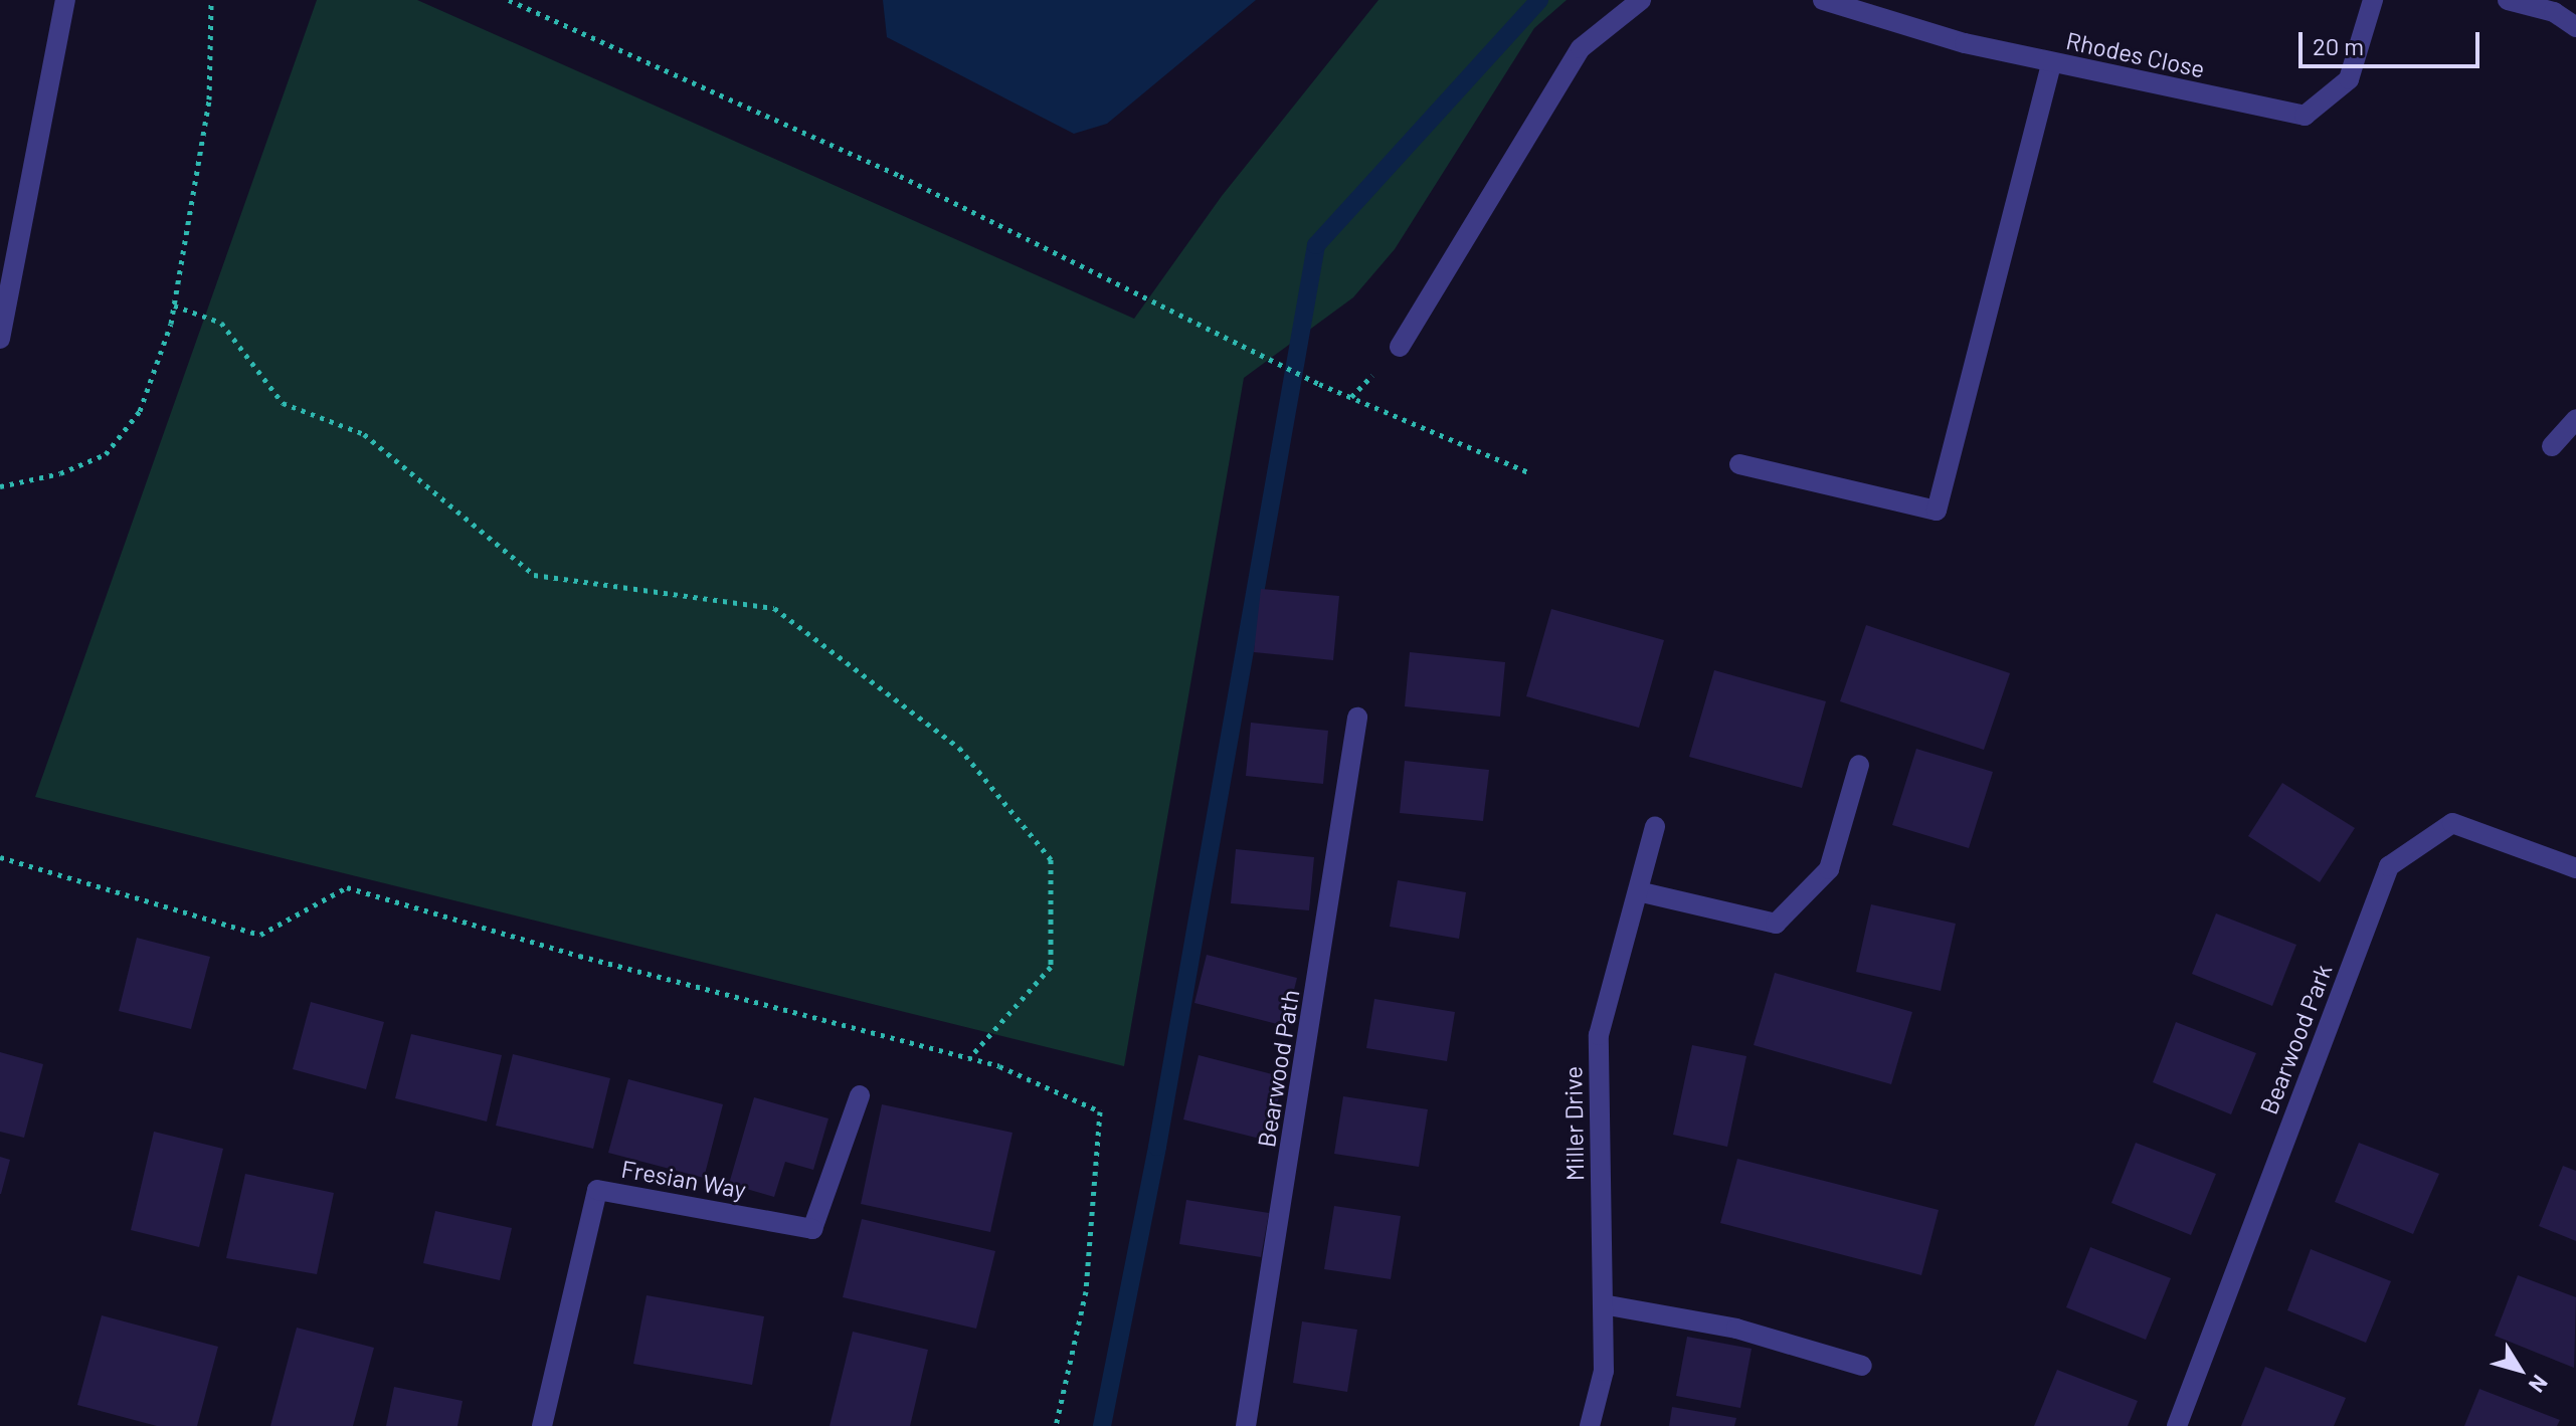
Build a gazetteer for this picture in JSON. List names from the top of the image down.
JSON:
{
  "streets": {
    "street": [
      "Rhodes Close",
      "Bearwood Park",
      "Bearwood Path",
      "Miller Drive",
      "Fresian Way"
    ]
  },
  "scale_bar": "20 m",
  "north": "bottom right"
}
